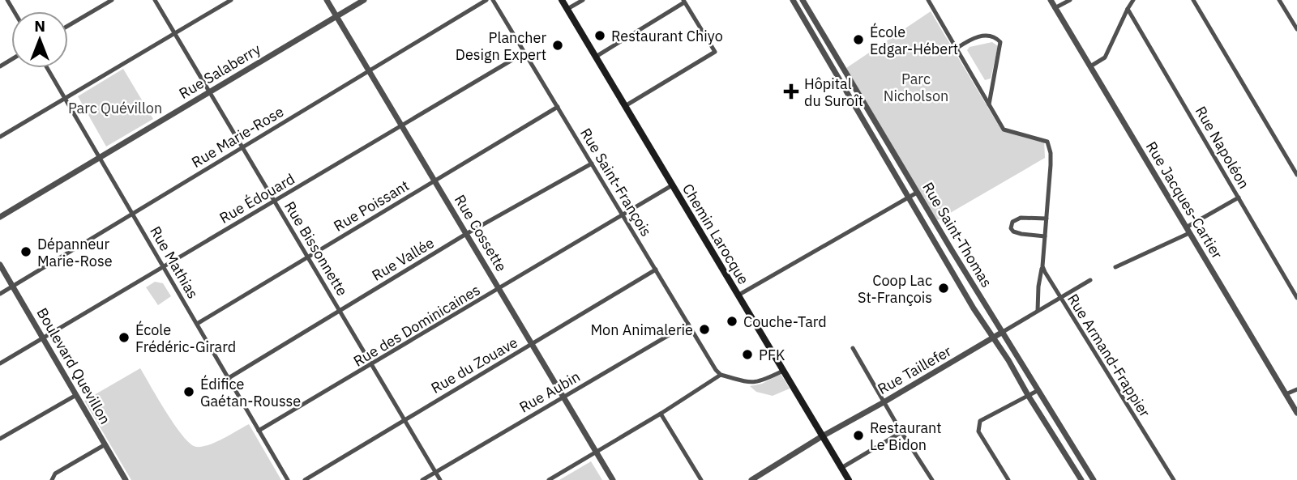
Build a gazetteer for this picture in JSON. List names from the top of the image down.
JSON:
{
  "streets": {
    "main road": ["Chemin Larocque"],
    "street": [
      "Rue Salaberry",
      "Rue Marie-Rose",
      "Rue Napoléon",
      "Rue Saint-François",
      "Rue Édouard",
      "Rue Jacques-Cartier",
      "Rue Poissant",
      "Rue Cossette",
      "Rue Saint-Thomas",
      "Rue Bissonnette",
      "Rue Vallée",
      "Rue Mathias",
      "Rue des Dominicaines",
      "Rue Armand-Frappier",
      "Rue du Zouave",
      "Boulevard Quevillon",
      "Rue Taillefer",
      "Rue Aubin"
    ]
  },
  "crossings": [
    ["Rue Salaberry", "Rue Cossette"],
    ["Rue Salaberry", "Rue Bissonnette"],
    ["Rue Salaberry", "Rue Mathias"],
    ["Rue Marie-Rose", "Rue Cossette"],
    ["Rue Marie-Rose", "Rue Bissonnette"],
    ["Rue Marie-Rose", "Rue Mathias"],
    ["Rue Marie-Rose", "Boulevard Quevillon"],
    ["Rue Saint-François", "Rue Édouard"],
    ["Rue Saint-François", "Rue Poissant"],
    ["Rue Saint-François", "Rue Vallée"],
    ["Rue Saint-François", "Rue des Dominicaines"],
    ["Rue Saint-François", "Rue du Zouave"],
    ["Rue Saint-François", "Rue Aubin"],
    ["Rue Édouard", "Rue Cossette"],
    ["Rue Édouard", "Rue Bissonnette"],
    ["Rue Édouard", "Rue Mathias"],
    ["Rue Édouard", "Boulevard Quevillon"],
    ["Rue Poissant", "Rue Cossette"],
    ["Rue Poissant", "Rue Bissonnette"],
    ["Rue Poissant", "Rue Mathias"],
    ["Rue Cossette", "Rue Vallée"],
    ["Rue Cossette", "Rue des Dominicaines"],
    ["Rue Cossette", "Rue du Zouave"],
    ["Rue Cossette", "Rue Aubin"],
    ["Chemin Larocque", "Rue des Dominicaines"],
    ["Chemin Larocque", "Rue Taillefer"],
    ["Rue Saint-Thomas", "Rue Taillefer"],
    ["Rue Bissonnette", "Rue Vallée"],
    ["Rue Bissonnette", "Rue des Dominicaines"],
    ["Rue Bissonnette", "Rue du Zouave"],
    ["Rue Bissonnette", "Rue Aubin"],
    ["Rue Vallée", "Rue Mathias"],
    ["Rue Mathias", "Rue des Dominicaines"],
    ["Rue Armand-Frappier", "Rue Taillefer"]
  ],
  "parks": ["Parc Nicholson", "Parc Quévillon"],
  "places": {
    "other": [
      "Restaurant Chiyo",
      "École Edgar-Hébert",
      "Plancher Design Expert",
      "Dépanneur Marie-Rose",
      "Coop Lac St-François",
      "Couche-Tard",
      "Mon Animalerie",
      "École Frédéric-Girard",
      "PFK",
      "Édifice Gaétan-Rousse",
      "Restaurant Le Bidon"
    ],
    "health": ["Hôpital du Suroît"]
  },
  "north": "top"
}
